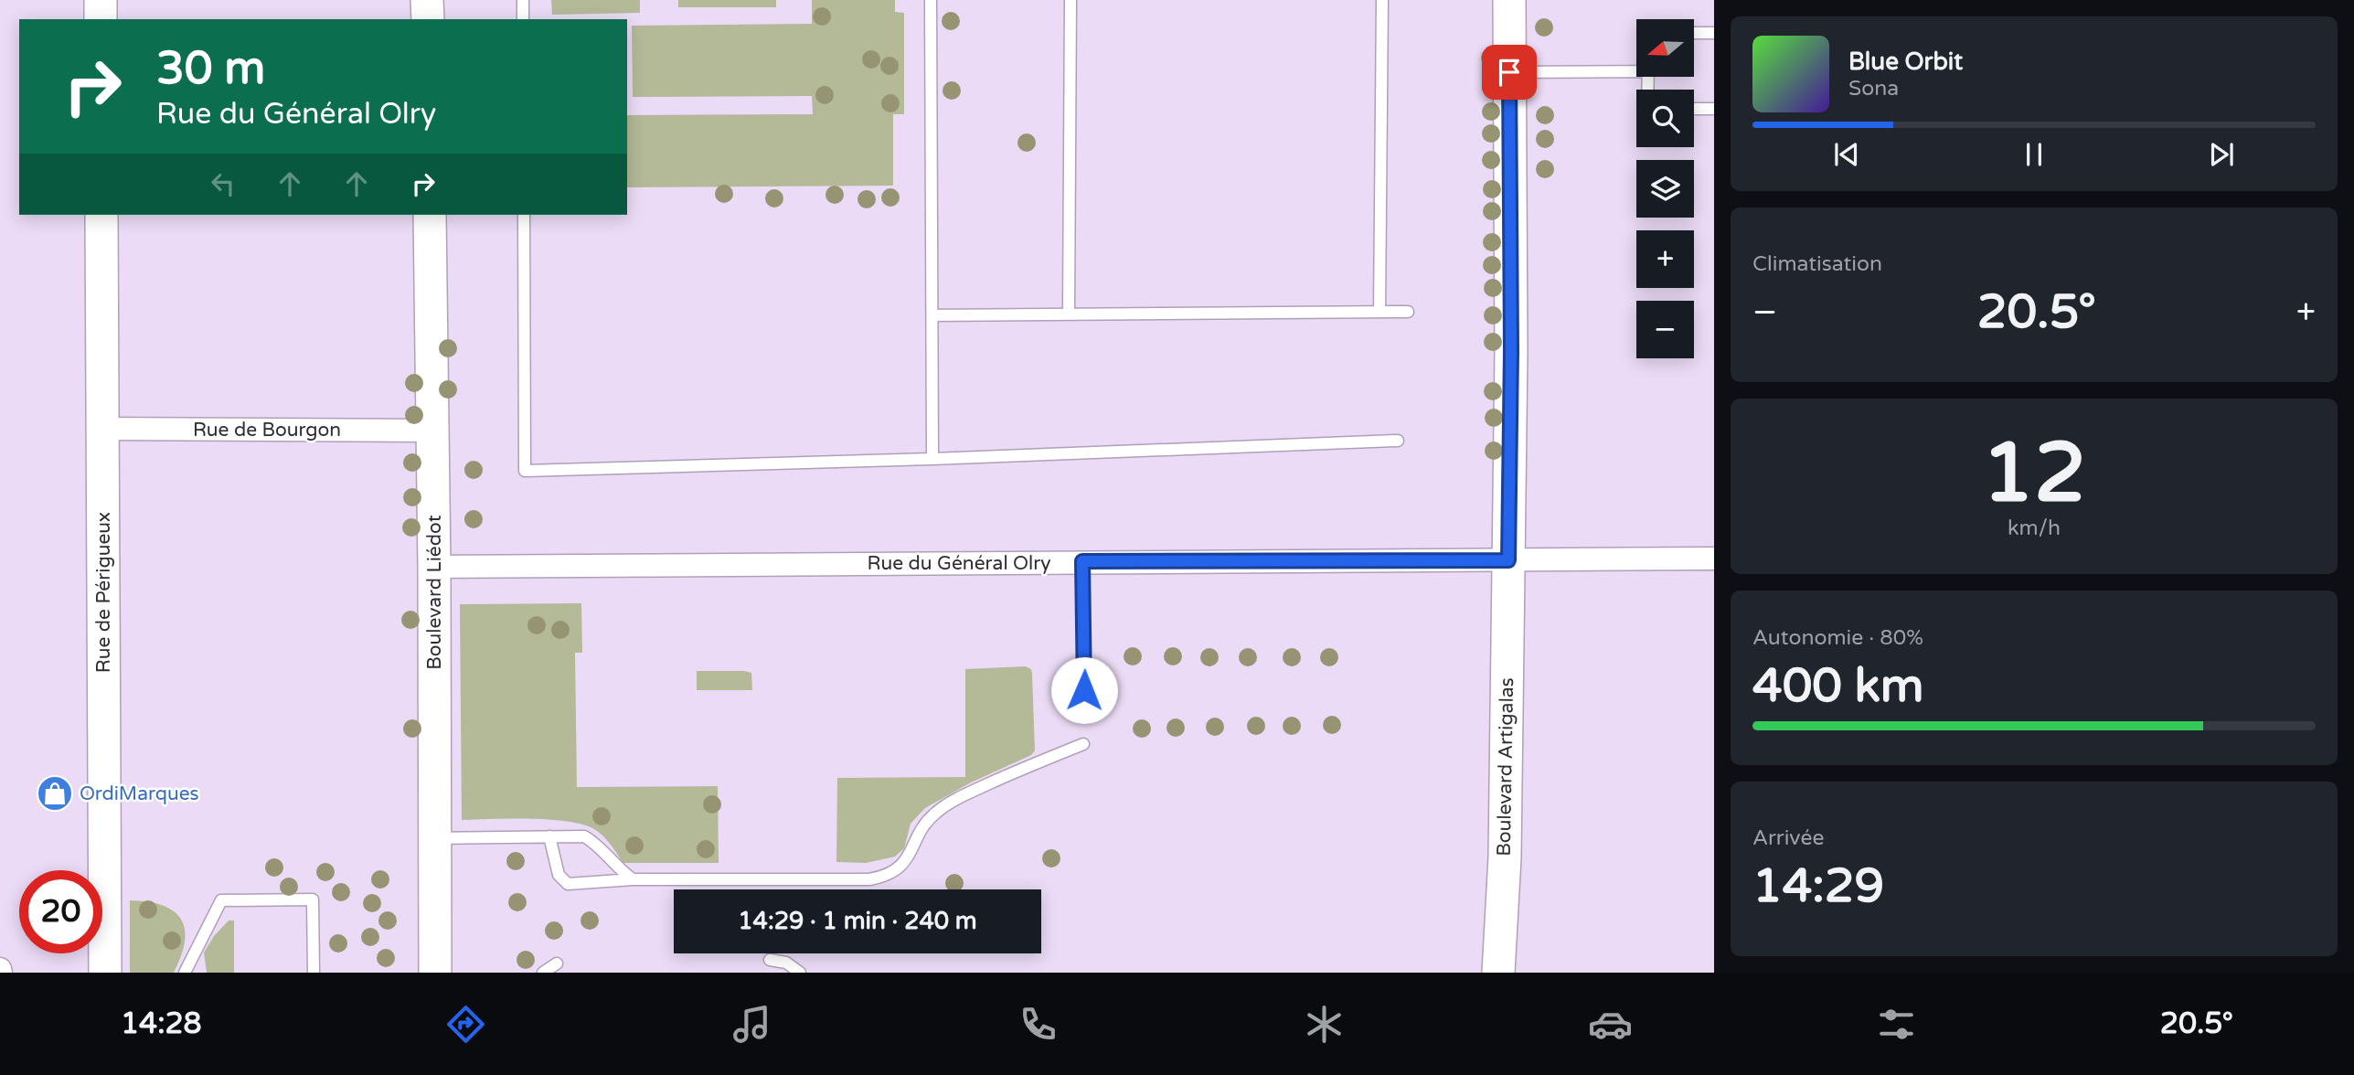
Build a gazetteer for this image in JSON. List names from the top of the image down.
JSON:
{
  "streets": {
    "main road": ["Rue de Périgueux", "Boulevard Liédot", "Boulevard Artigalas"],
    "street": ["Rue de Bourgon", "Rue du Général Olry"]
  },
  "crossings": [
    ["Rue de Bourgon", "Rue de Périgueux"],
    ["Rue de Bourgon", "Boulevard Liédot"],
    ["Rue du Général Olry", "Boulevard Liédot"],
    ["Rue du Général Olry", "Boulevard Artigalas"]
  ],
  "places": {
    "shop": ["OrdiMarques"]
  },
  "north": "left",
  "page": {
    "map_buttons": ["+", "−"],
    "turn": ["30 m", "Rue du Général Olry"],
    "song": ["Blue Orbit", "Sona"],
    "tile": [
      "Climatisation",
      ["12", "km/h"],
      ["Autonomie · 80%", "400 km"],
      ["Arrivée", "14:29"]
    ],
    "heat": ["−", "20.5°", "+"],
    "limit": "20",
    "trip": "14:29 · 1 min · 240 m",
    "tabs": ["14:28", "20.5°"]
  }
}
